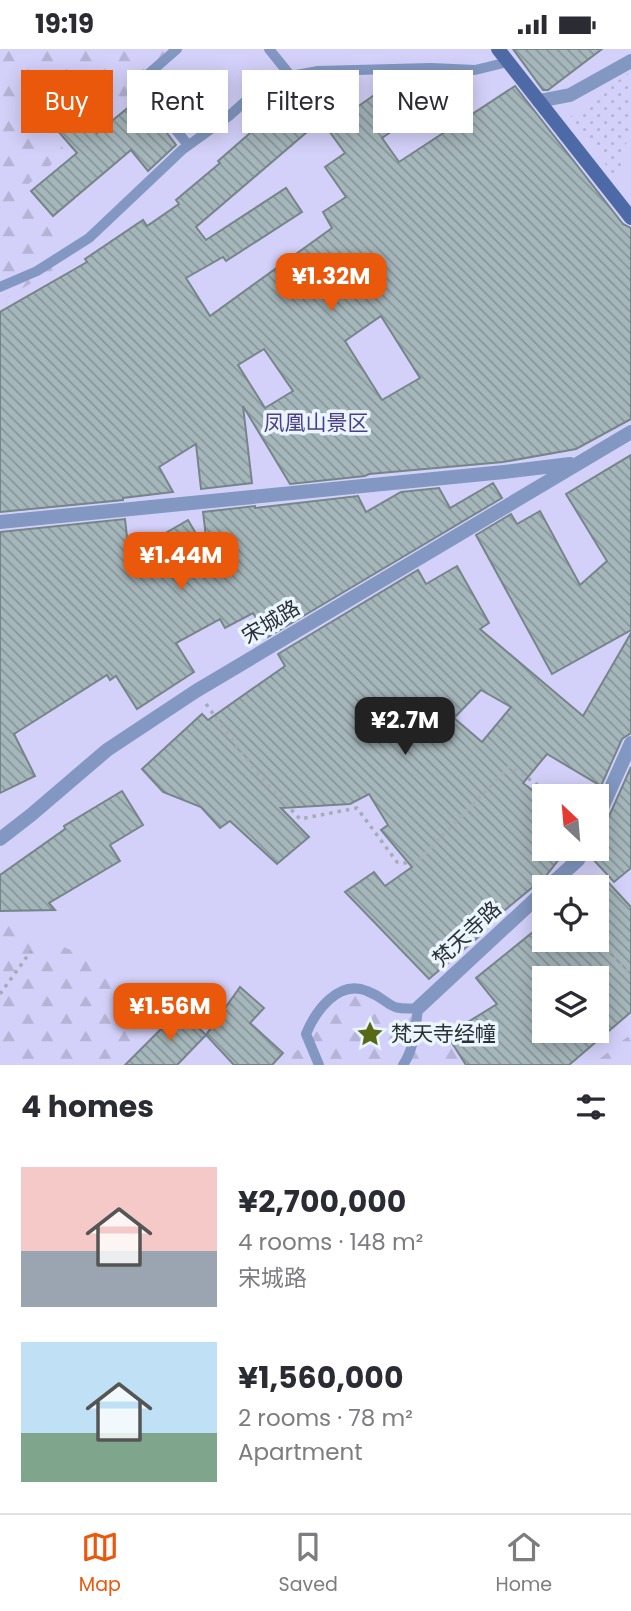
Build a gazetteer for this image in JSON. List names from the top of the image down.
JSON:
{
  "streets": {
    "street": ["宋城路", "梵天寺路"]
  },
  "parks": ["凤凰山景区"],
  "places": {
    "place": ["梵天寺经幢"]
  },
  "north": "top left",
  "page": {
    "status": "19:19",
    "chip": [
      "Buy",
      "Rent",
      "Filters",
      "New"
    ],
    "price": [
      "¥1.32M",
      "¥1.44M",
      "¥2.7M",
      "¥1.56M"
    ],
    "heading": "4 homes",
    "list": [
      {
        "name": "¥2,700,000",
        "note": "4 rooms · 148 m² · 宋城路"
      },
      {
        "name": "¥1,560,000",
        "note": "2 rooms · 78 m² · Apartment"
      }
    ],
    "tabs": ["Map", "Saved", "Home"]
  }
}
